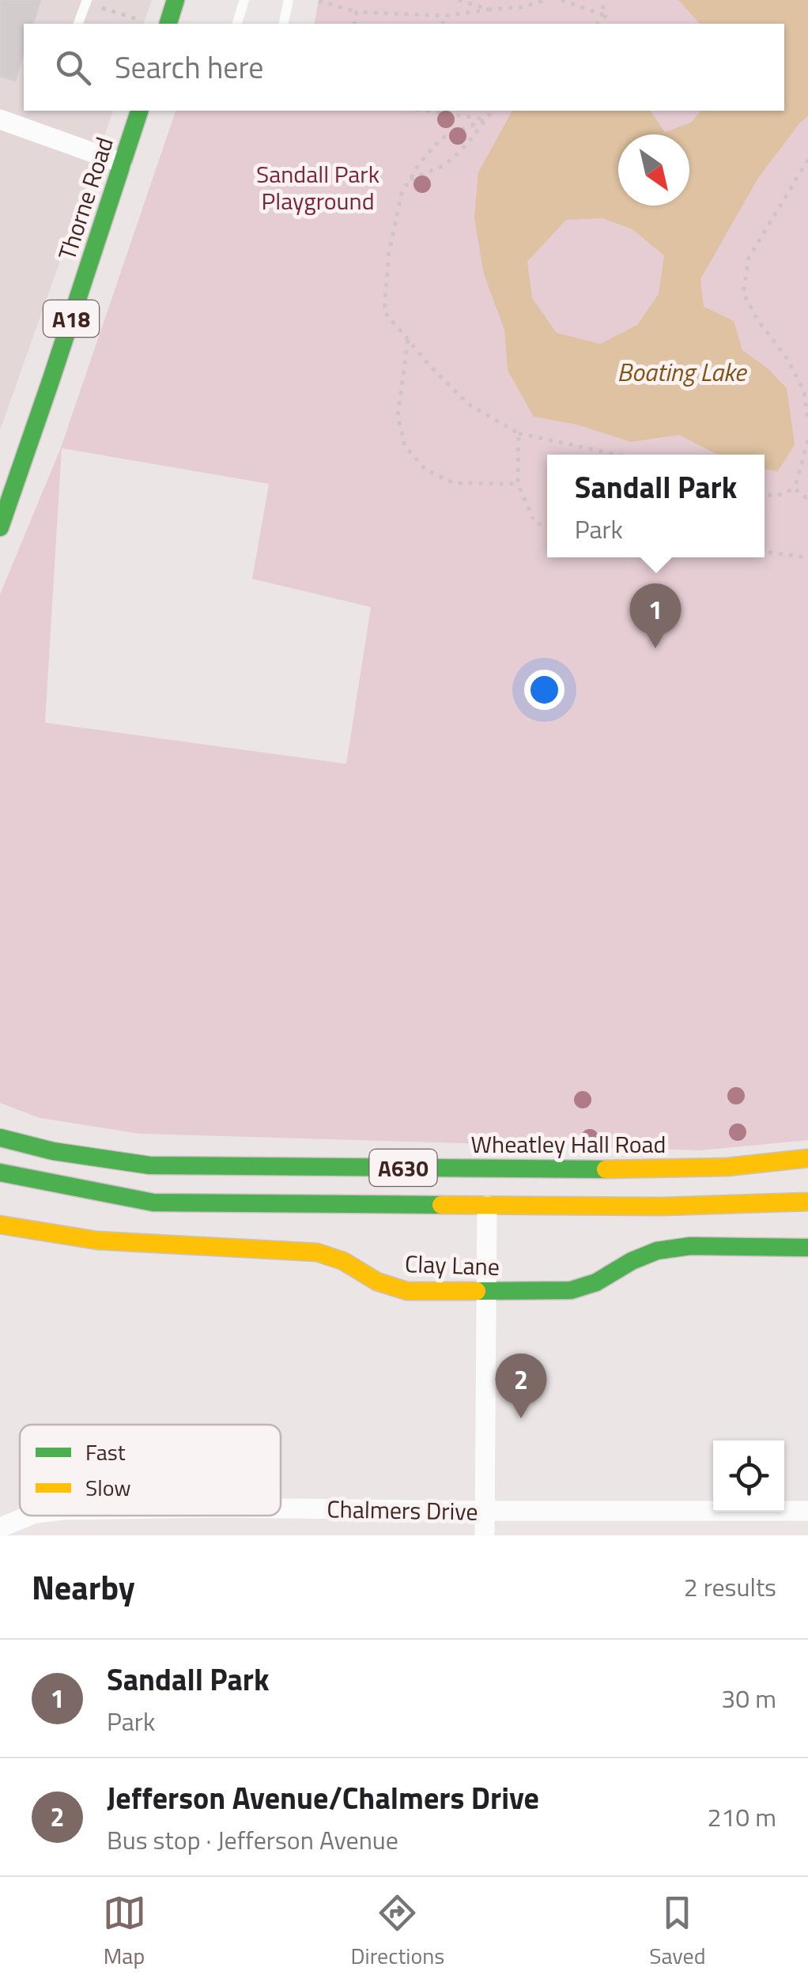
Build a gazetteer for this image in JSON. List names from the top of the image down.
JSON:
{
  "streets": {
    "main road": [
      "Thorne Road",
      "A18",
      "Wheatley Hall Road",
      "A630",
      "Clay Lane"
    ],
    "street": ["Chalmers Drive"]
  },
  "water": ["Boating Lake"],
  "parks": ["Sandall Park Playground"],
  "legend": ["Fast", "Slow"],
  "north": "bottom right",
  "page": {
    "search": "Search here",
    "popup": ["Sandall Park", "Park"],
    "pins": ["1", "2"],
    "heading": ["Nearby", "2 results"],
    "list": [
      {
        "mark": "1",
        "name": "Sandall Park",
        "note": "Park",
        "value": "30 m"
      },
      {
        "mark": "2",
        "name": "Jefferson Avenue/Chalmers Drive",
        "note": "Bus stop · Jefferson Avenue",
        "value": "210 m"
      }
    ],
    "nav": ["Map", "Directions", "Saved"]
  }
}
